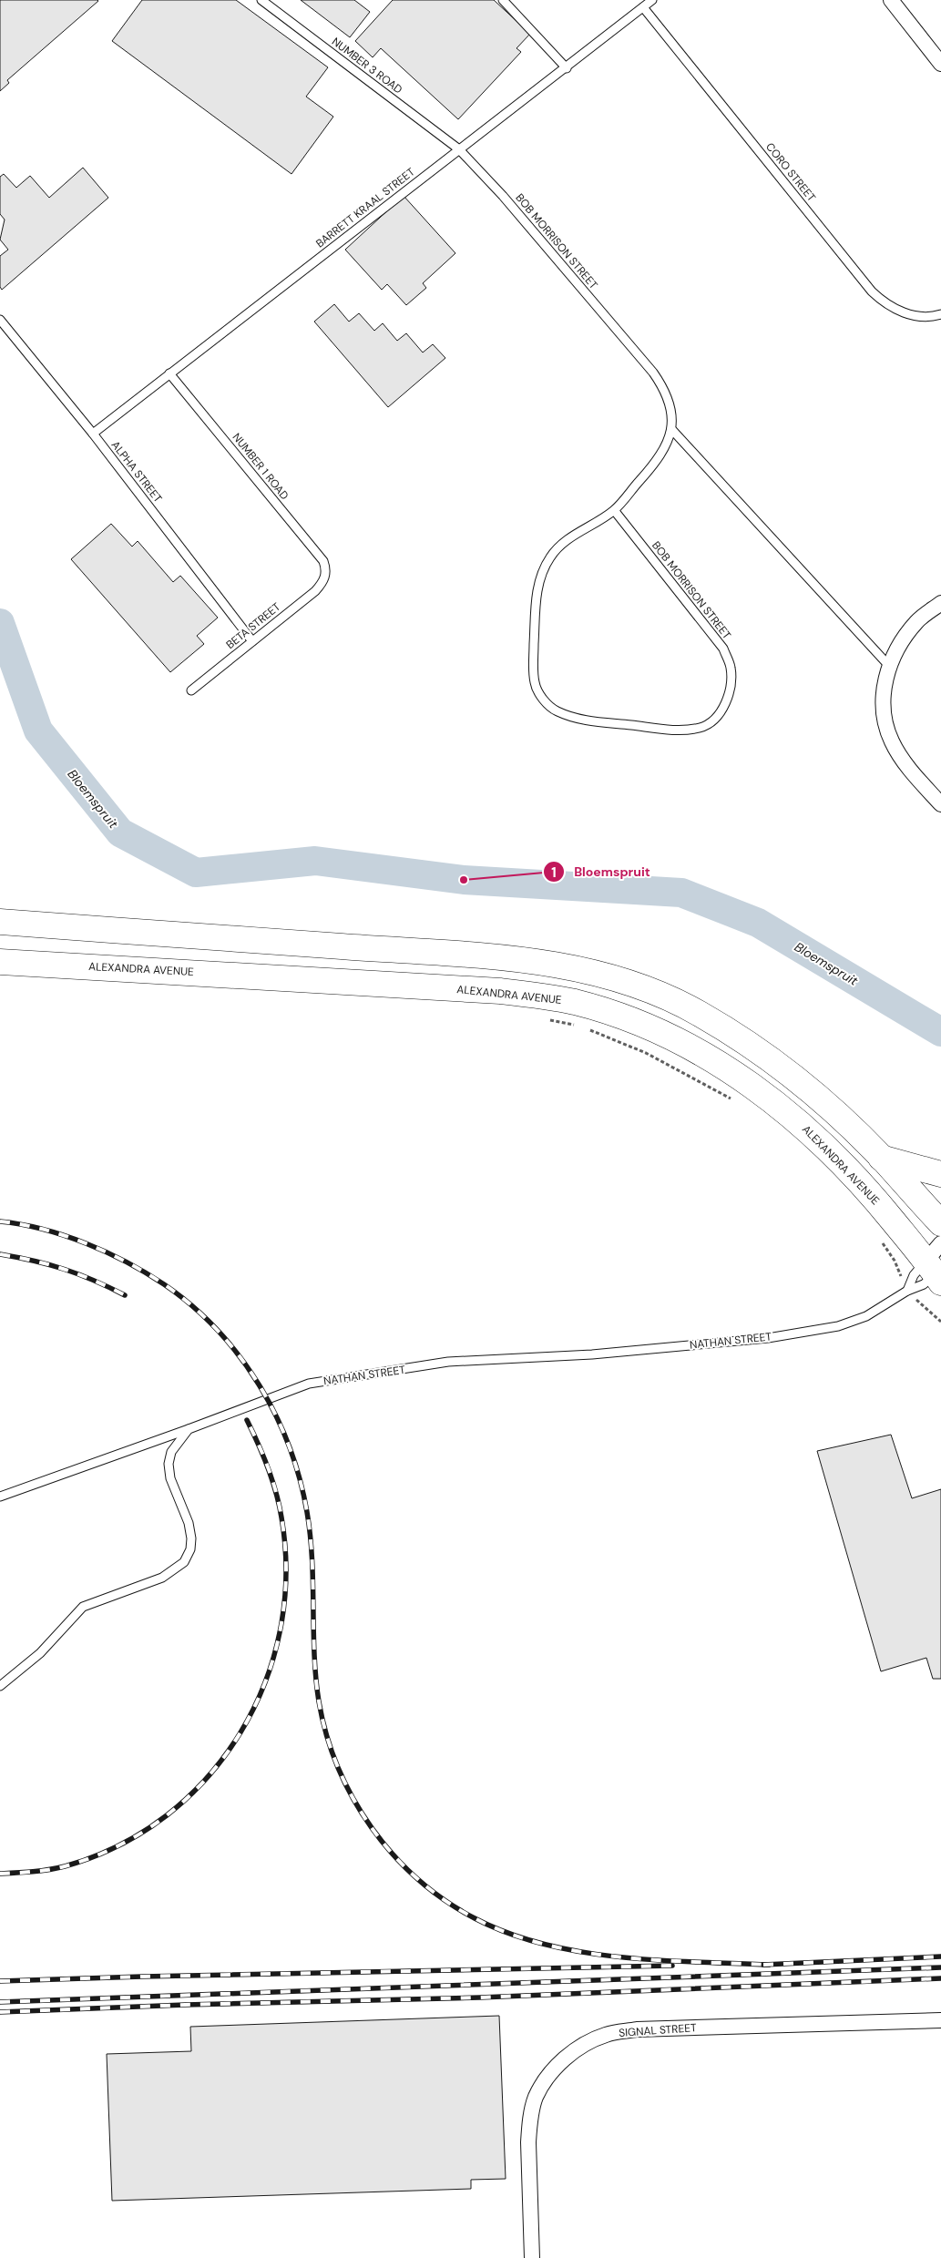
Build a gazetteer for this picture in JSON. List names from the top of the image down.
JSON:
{
  "streets": {
    "highway": ["ALEXANDRA AVENUE"],
    "street": ["SIGNAL STREET"],
    "lane": [
      "NUMBER 3 ROAD",
      "CORO STREET",
      "BARRETT KRAAL STREET",
      "BOB MORRISON STREET",
      "NUMBER 1 ROAD",
      "ALPHA STREET",
      "BETA STREET",
      "NATHAN STREET"
    ]
  },
  "crossings": [
    ["NUMBER 3 ROAD", "BARRETT KRAAL STREET"],
    ["NUMBER 3 ROAD", "BOB MORRISON STREET"],
    ["CORO STREET", "BARRETT KRAAL STREET"],
    ["BARRETT KRAAL STREET", "BOB MORRISON STREET"],
    ["BARRETT KRAAL STREET", "NUMBER 1 ROAD"],
    ["BARRETT KRAAL STREET", "ALPHA STREET"],
    ["NUMBER 1 ROAD", "BETA STREET"],
    ["ALPHA STREET", "BETA STREET"],
    ["ALEXANDRA AVENUE", "NATHAN STREET"]
  ],
  "water": ["Bloemspruit"],
  "places": ["Bloemspruit"]
}
